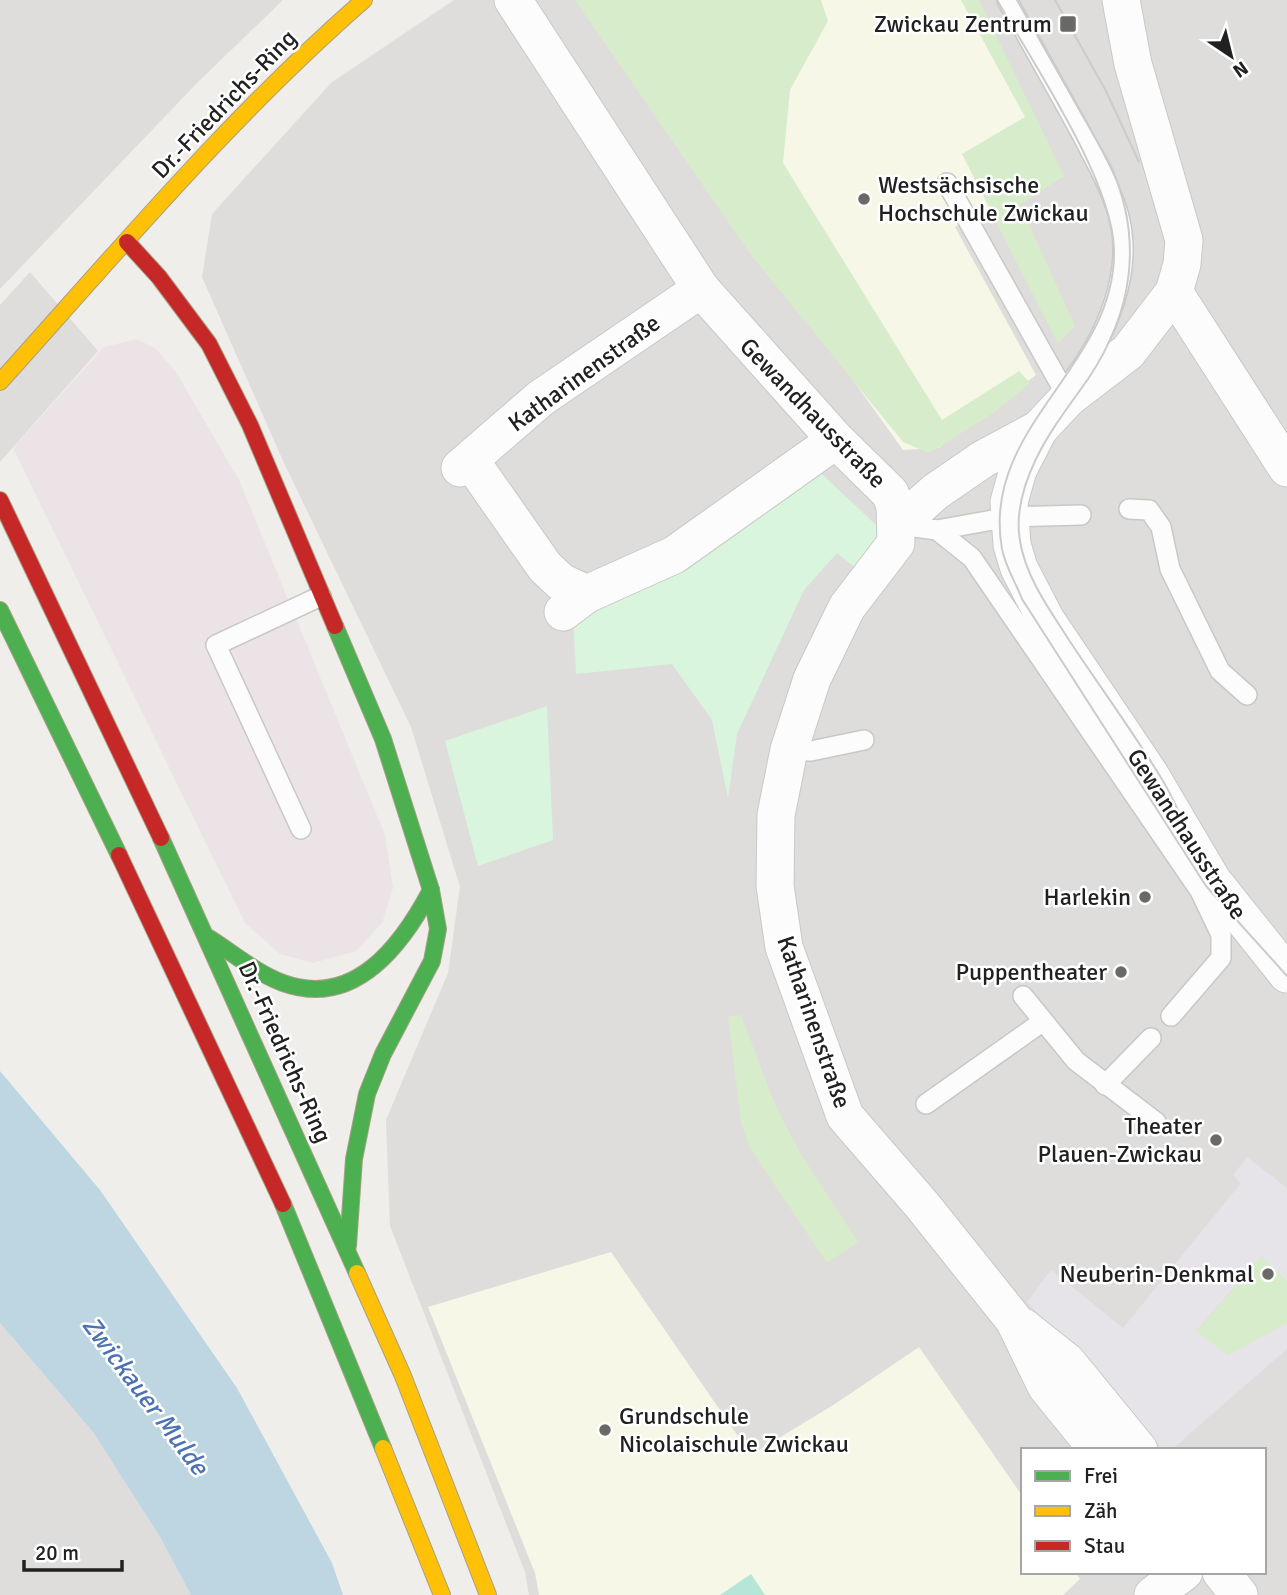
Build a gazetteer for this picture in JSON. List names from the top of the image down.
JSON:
{
  "streets": {
    "main road": ["Dr.-Friedrichs-Ring"],
    "street": ["Katharinenstraße", "Gewandhausstraße"]
  },
  "crossings": [
    ["Katharinenstraße", "Gewandhausstraße"]
  ],
  "water": ["Zwickauer Mulde"],
  "places": {
    "transit": ["Zwickau Zentrum"],
    "other": [
      "Westsächsische Hochschule Zwickau",
      "Harlekin",
      "Puppentheater",
      "Theater Plauen-Zwickau",
      "Neuberin-Denkmal",
      "Grundschule Nicolaischule Zwickau"
    ]
  },
  "legend": ["Frei", "Zäh", "Stau"],
  "scale_bar": "20 m",
  "north": "bottom right"
}
